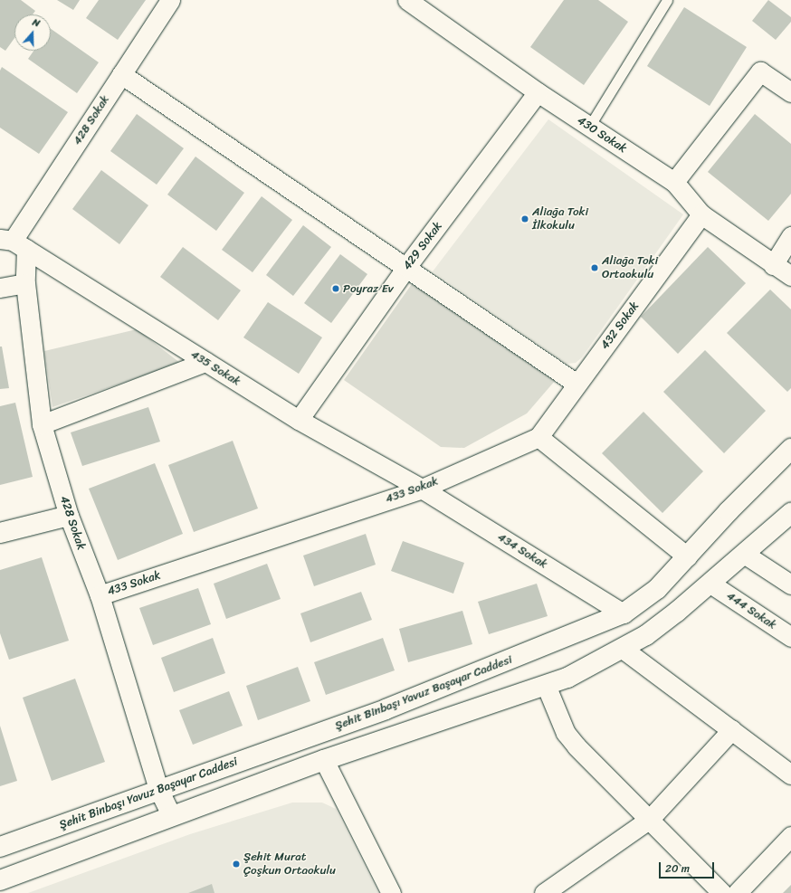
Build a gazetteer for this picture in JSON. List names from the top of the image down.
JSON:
{
  "streets": {
    "street": [
      "428 Sokak",
      "430 Sokak",
      "429 Sokak",
      "432 Sokak",
      "435 Sokak",
      "433 Sokak",
      "434 Sokak",
      "444 Sokak",
      "Şehit Binbaşı Yavuz Başayar Caddesi"
    ]
  },
  "crossings": [
    ["428 Sokak", "435 Sokak"],
    ["428 Sokak", "433 Sokak"],
    ["428 Sokak", "Şehit Binbaşı Yavuz Başayar Caddesi"],
    ["430 Sokak", "429 Sokak"],
    ["430 Sokak", "432 Sokak"],
    ["429 Sokak", "435 Sokak"],
    ["432 Sokak", "433 Sokak"],
    ["435 Sokak", "433 Sokak"],
    ["435 Sokak", "434 Sokak"],
    ["433 Sokak", "434 Sokak"],
    ["434 Sokak", "Şehit Binbaşı Yavuz Başayar Caddesi"]
  ],
  "places": [
    "Aliağa Toki İlkokulu",
    "Aliağa Toki Ortaokulu",
    "Poyraz Ev",
    "Şehit Murat Çoşkun Ortaokulu"
  ],
  "scale_bar": "20 m",
  "north": "top"
}
